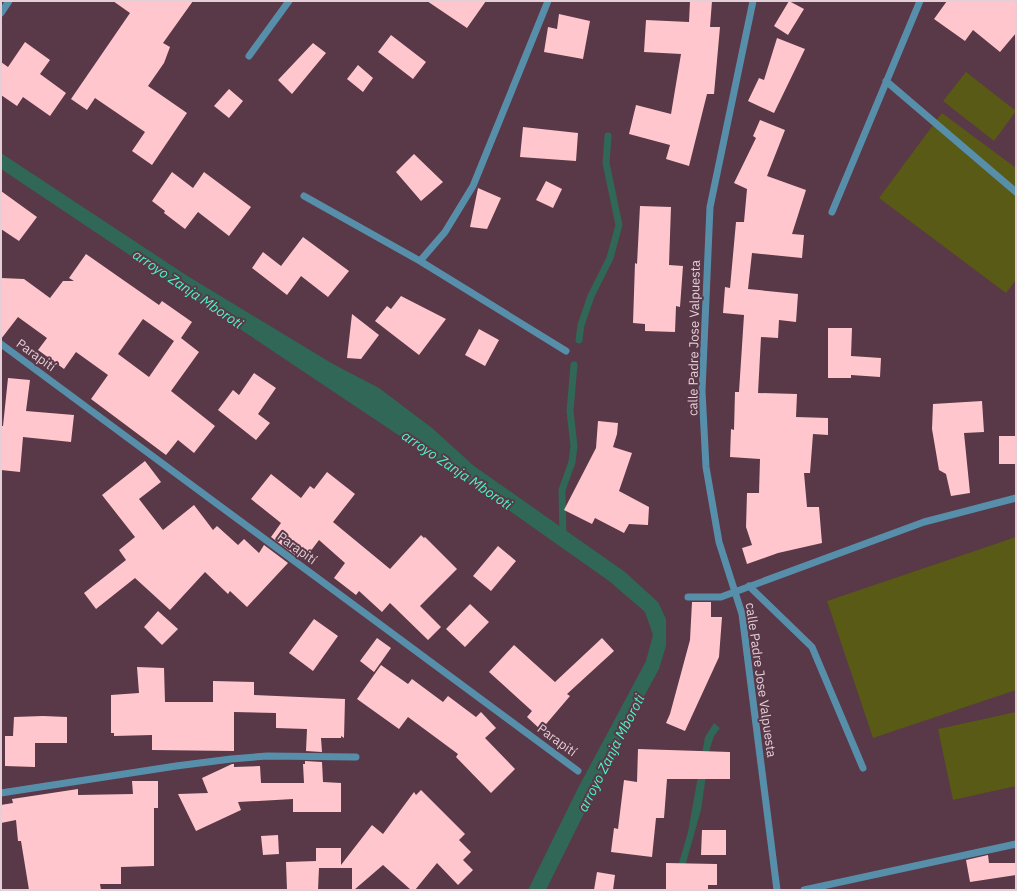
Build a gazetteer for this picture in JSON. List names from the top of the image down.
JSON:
{
  "streets": {
    "street": ["calle Padre Jose Valpuesta", "Parapití"]
  },
  "water": ["arroyo Zanja Mboroti"]
}
